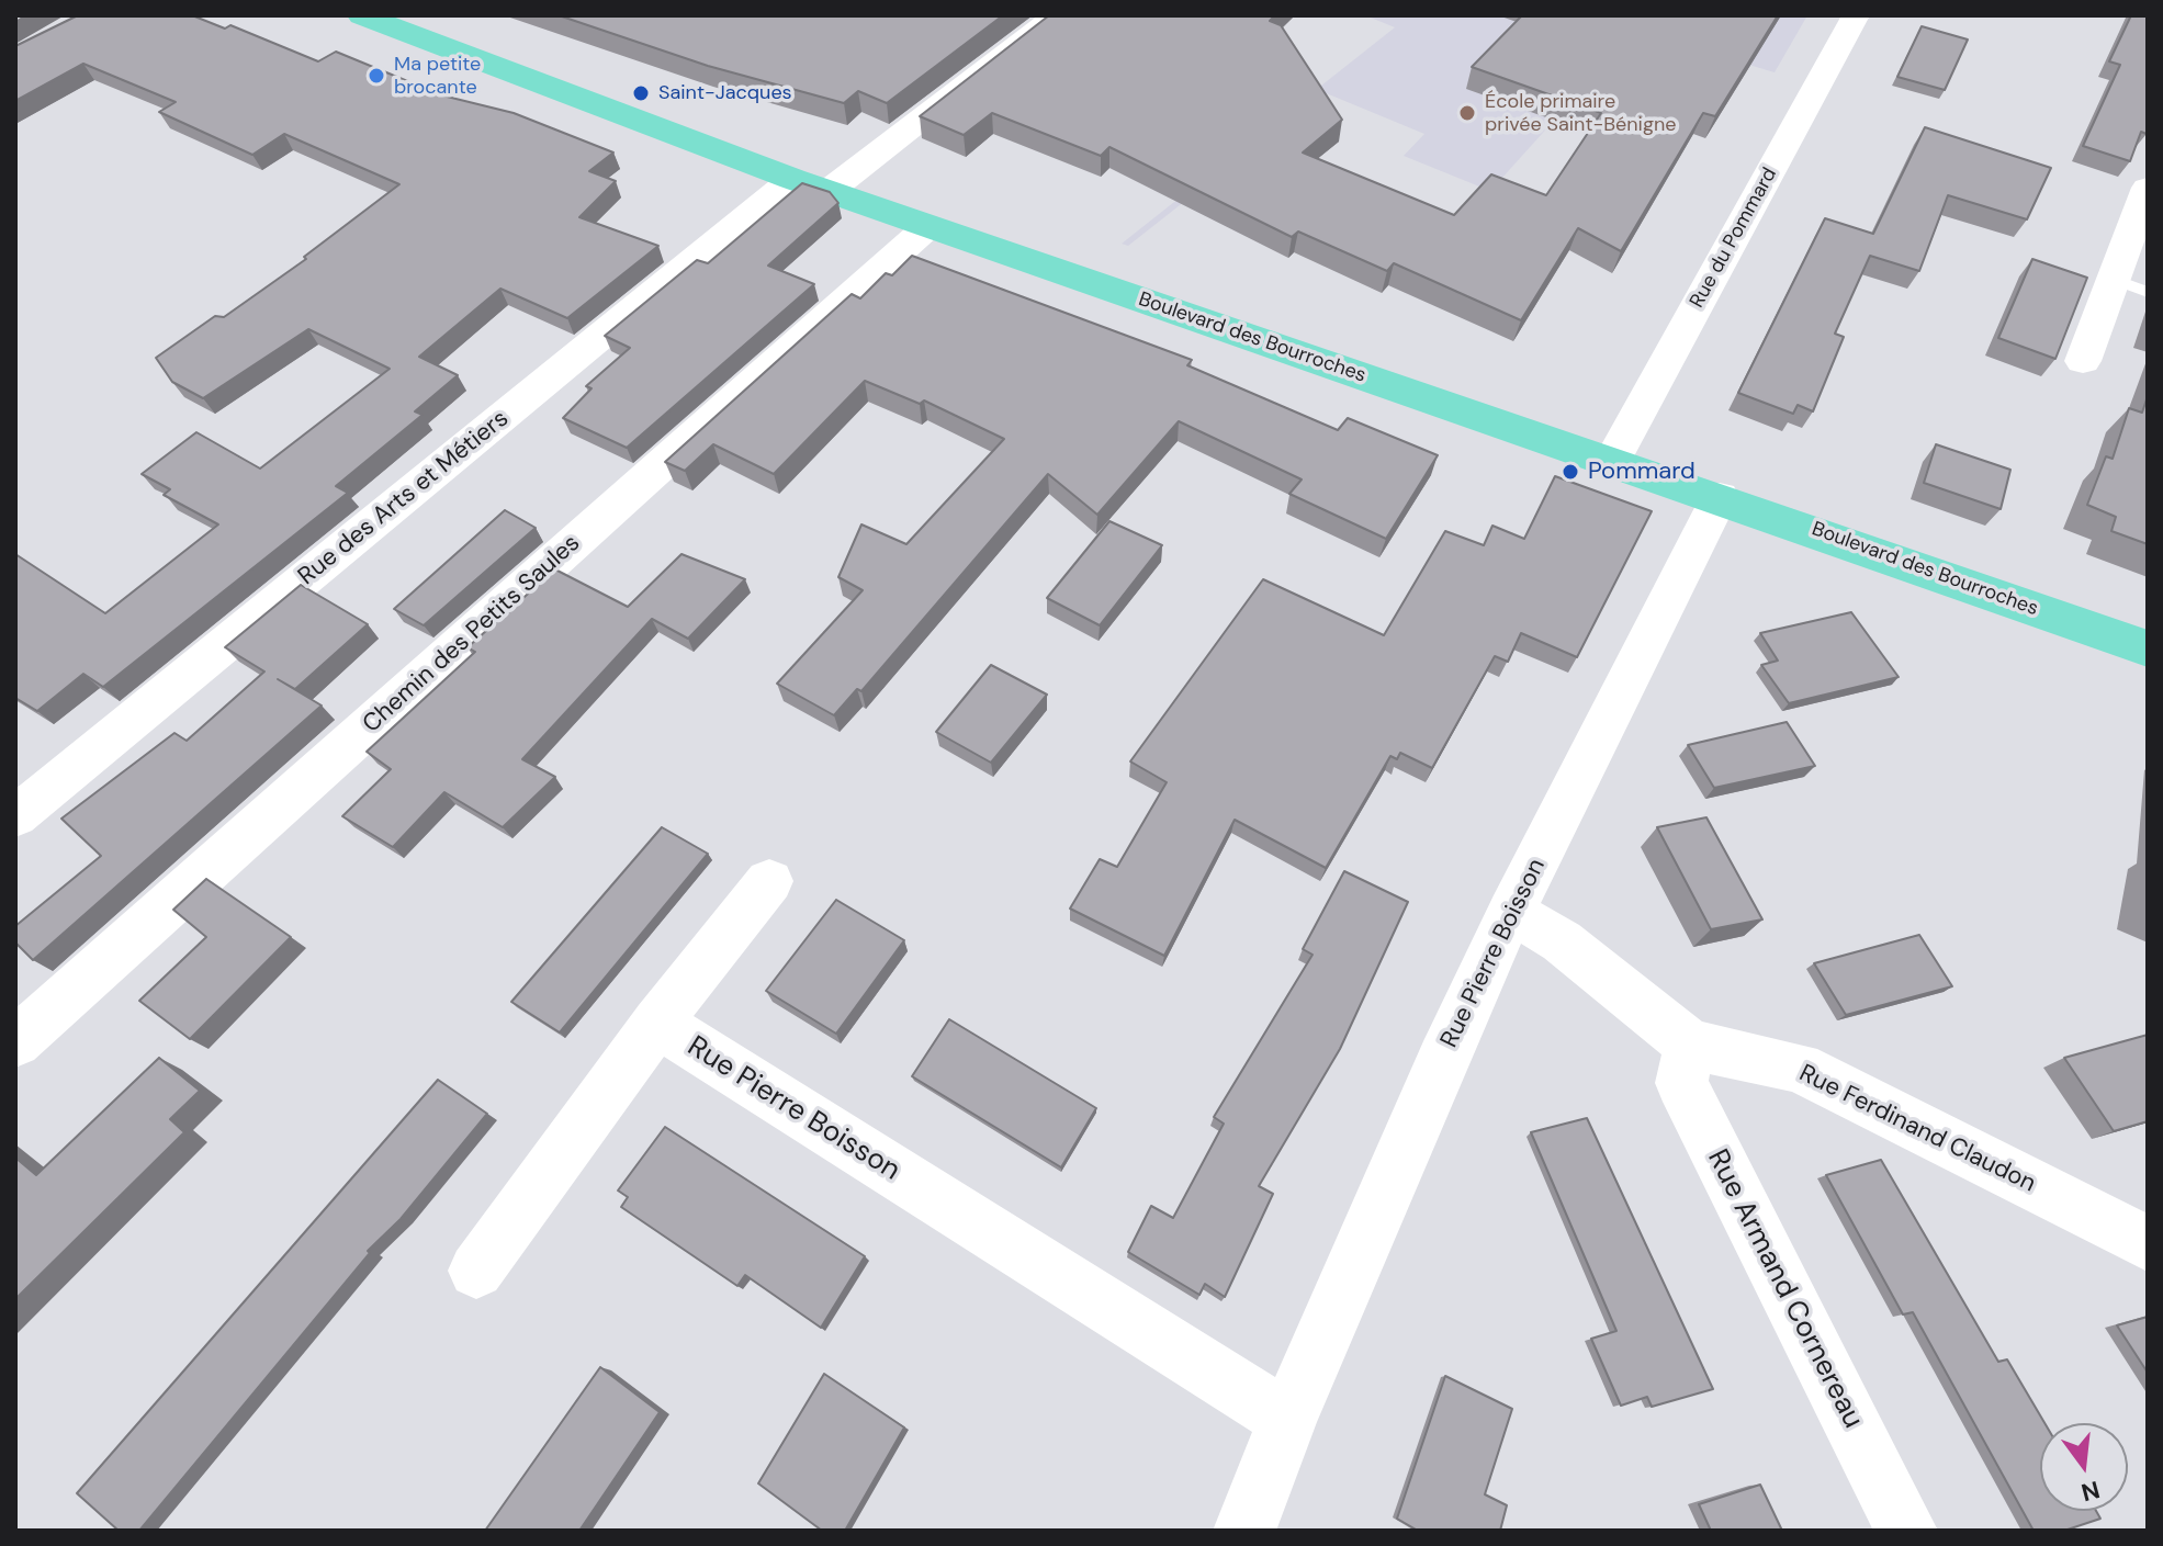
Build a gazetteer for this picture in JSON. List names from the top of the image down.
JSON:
{
  "streets": {
    "main road": ["Boulevard des Bourroches"],
    "street": [
      "Rue du Pommard",
      "Rue des Arts et Métiers",
      "Chemin des Petits Saules",
      "Rue Pierre Boisson",
      "Rue Ferdinand Claudon",
      "Rue Armand Cornereau"
    ]
  },
  "crossings": [
    ["Rue du Pommard", "Boulevard des Bourroches"],
    ["Boulevard des Bourroches", "Rue des Arts et Métiers"],
    ["Boulevard des Bourroches", "Chemin des Petits Saules"],
    ["Boulevard des Bourroches", "Rue Pierre Boisson"],
    ["Rue Pierre Boisson", "Rue Ferdinand Claudon"],
    ["Rue Ferdinand Claudon", "Rue Armand Cornereau"]
  ],
  "places": [
    "Ma petite brocante",
    "Saint-Jacques",
    "École primaire privée Saint-Bénigne",
    "Pommard"
  ],
  "north": "bottom"
}
